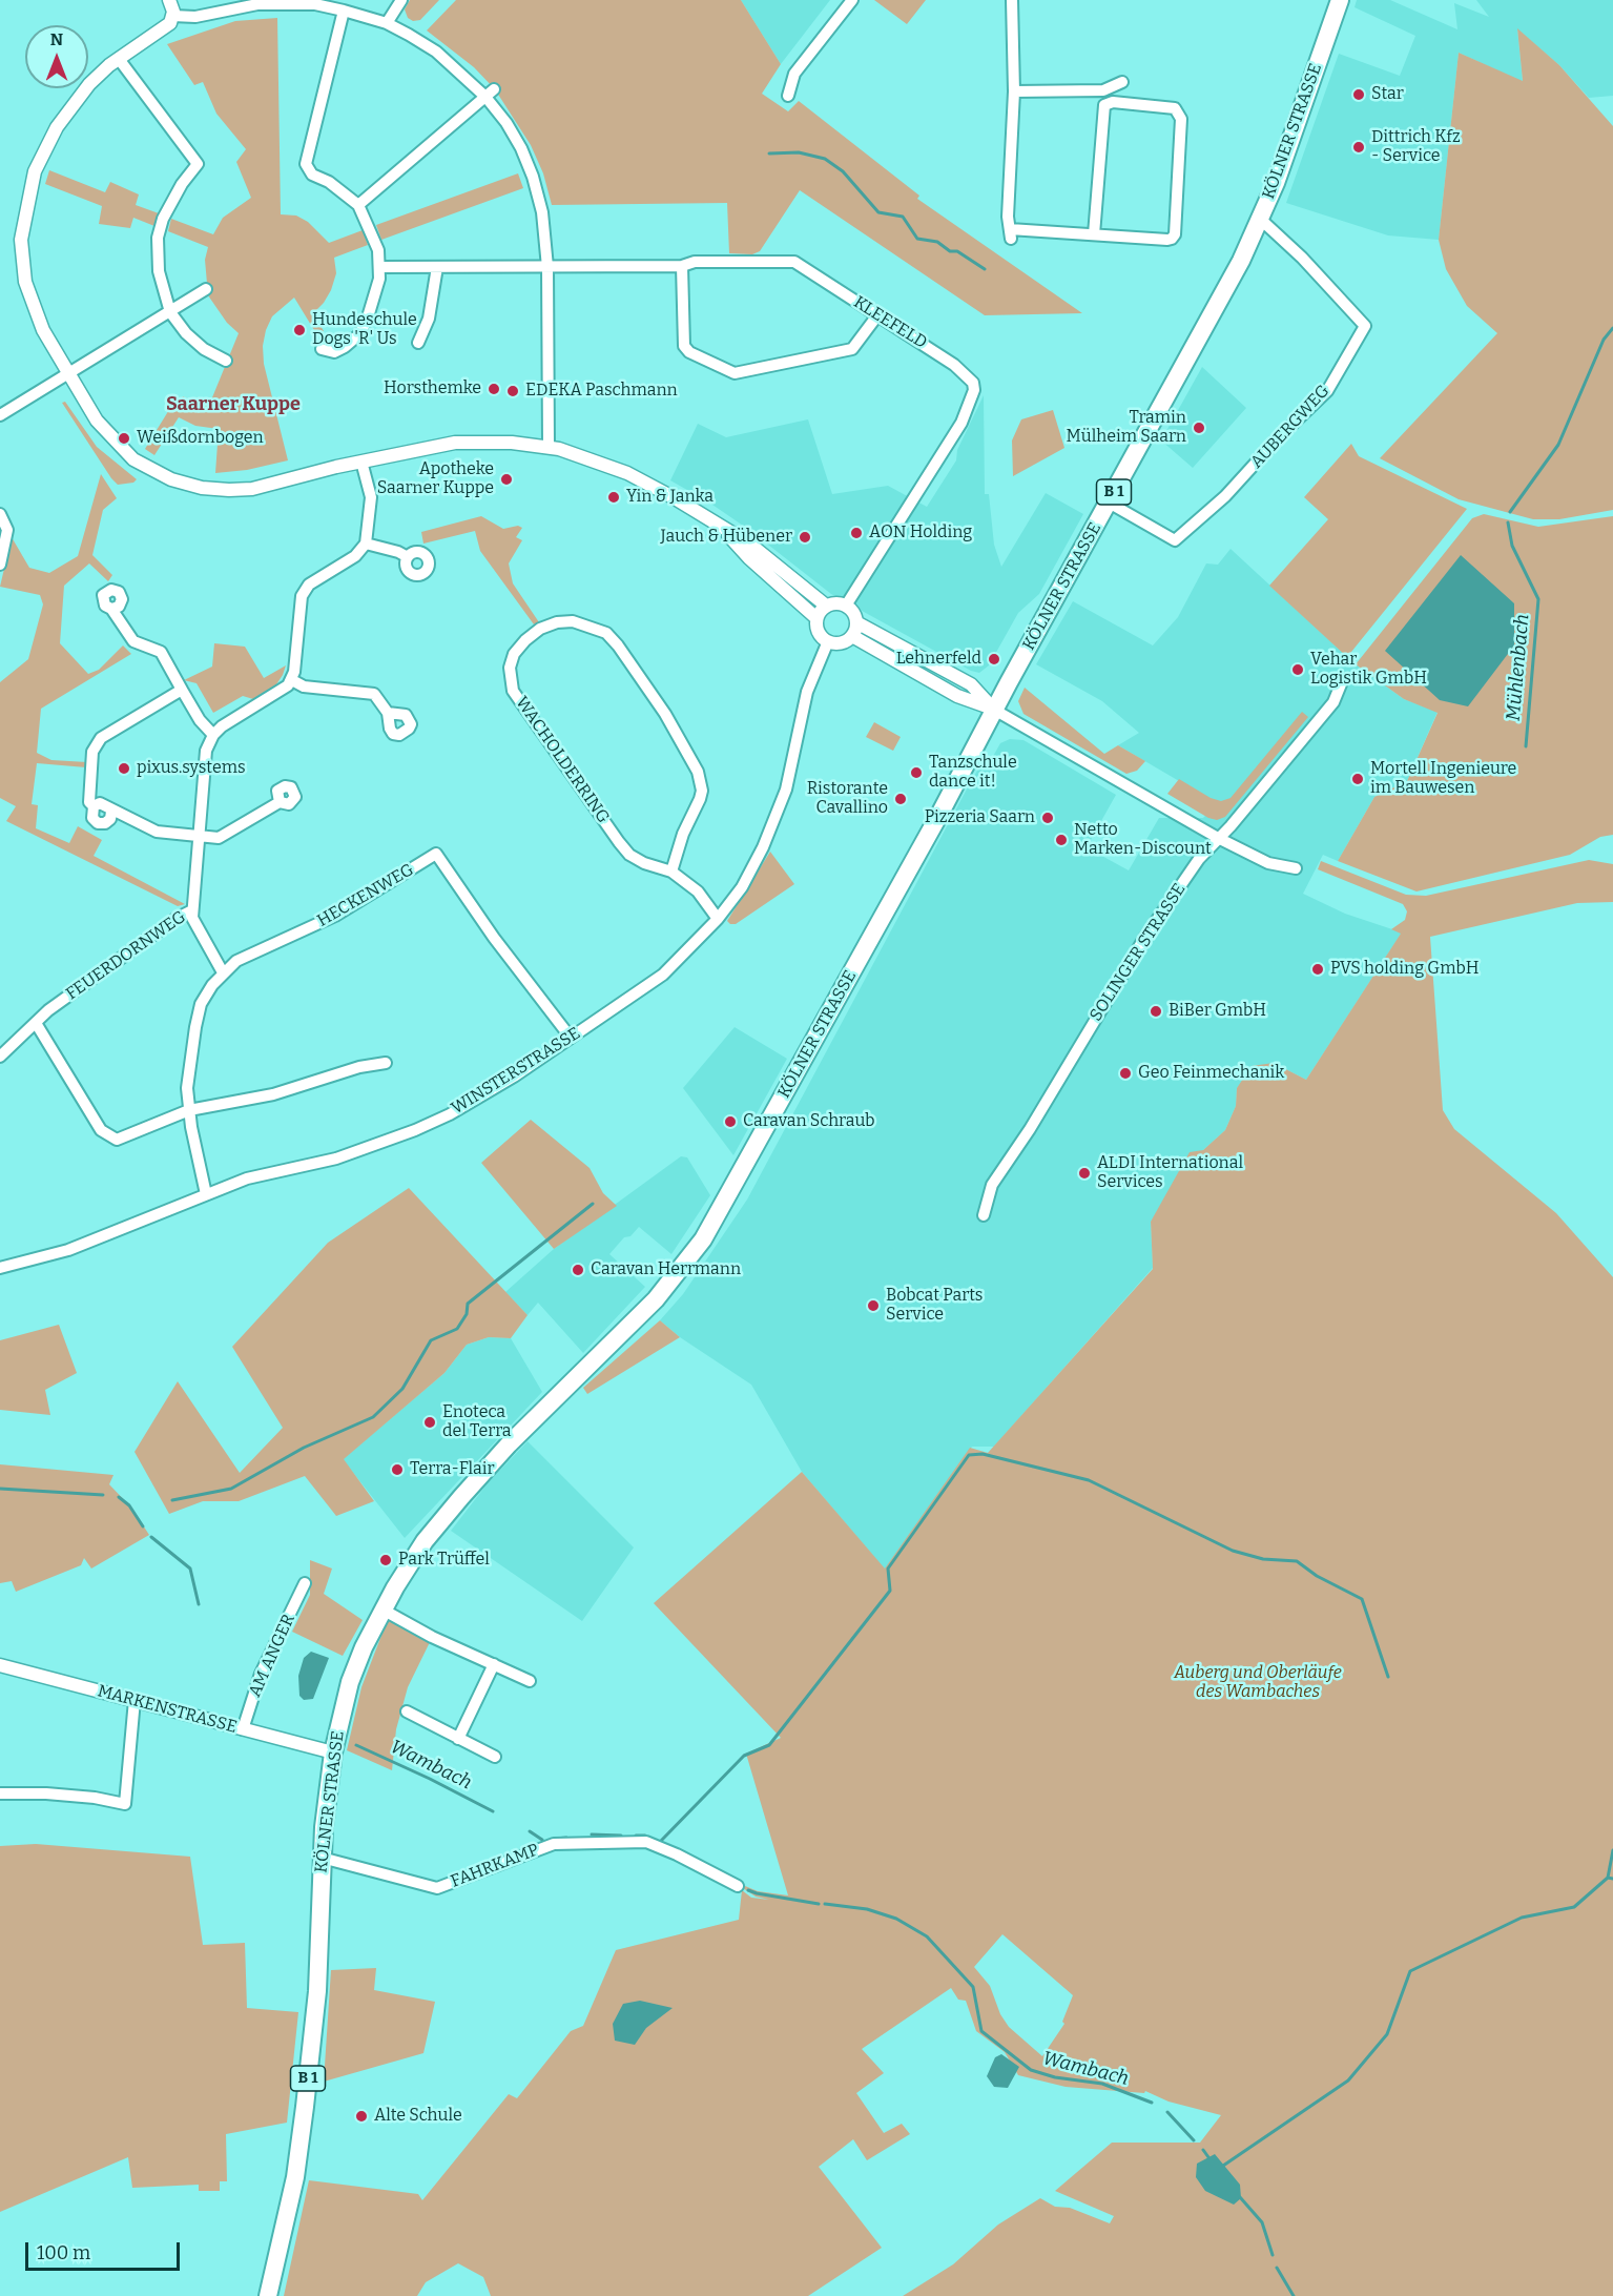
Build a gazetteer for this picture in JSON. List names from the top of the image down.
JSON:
{
  "streets": {
    "main road": ["KÖLNER STRASSE", "B 1"],
    "street": [
      "KLEEFELD",
      "AUBERGWEG",
      "WACHOLDERRING",
      "HECKENWEG",
      "SOLINGER STRASSE",
      "FEUERDORNWEG",
      "WINSTERSTRASSE",
      "AM ANGER",
      "MARKENSTRASSE",
      "FAHRKAMP"
    ]
  },
  "crossings": [
    ["KÖLNER STRASSE", "AUBERGWEG"],
    ["KÖLNER STRASSE", "MARKENSTRASSE"],
    ["KÖLNER STRASSE", "FAHRKAMP"],
    ["KLEEFELD", "WINSTERSTRASSE"],
    ["WACHOLDERRING", "WINSTERSTRASSE"],
    ["HECKENWEG", "FEUERDORNWEG"],
    ["HECKENWEG", "WINSTERSTRASSE"],
    ["AM ANGER", "MARKENSTRASSE"]
  ],
  "districts": ["Saarner Kuppe"],
  "water": ["Mühlenbach", "Wambach"],
  "parks": ["Auberg und Oberläufe des Wambaches"],
  "places": [
    "Star",
    "Dittrich Kfz - Service",
    "Hundeschule Dogs 'R' Us",
    "Horsthemke",
    "EDEKA Paschmann",
    "Tramin Mülheim Saarn",
    "Weißdornbogen",
    "Apotheke Saarner Kuppe",
    "Yin & Janka",
    "AON Holding",
    "Jauch & Hübener",
    "Lehnerfeld",
    "Vehar Logistik GmbH",
    "pixus.systems",
    "Tanzschule dance it!",
    "Mortell Ingenieure im Bauwesen",
    "Ristorante Cavallino",
    "Pizzeria Saarn",
    "Netto Marken-Discount",
    "PVS holding GmbH",
    "BiBer GmbH",
    "Geo Feinmechanik",
    "Caravan Schraub",
    "ALDI International Services",
    "Caravan Herrmann",
    "Bobcat Parts Service",
    "Enoteca del Terra",
    "Terra-Flair",
    "Park Trüffel",
    "Alte Schule"
  ],
  "scale_bar": "100 m",
  "north": "top"
}
